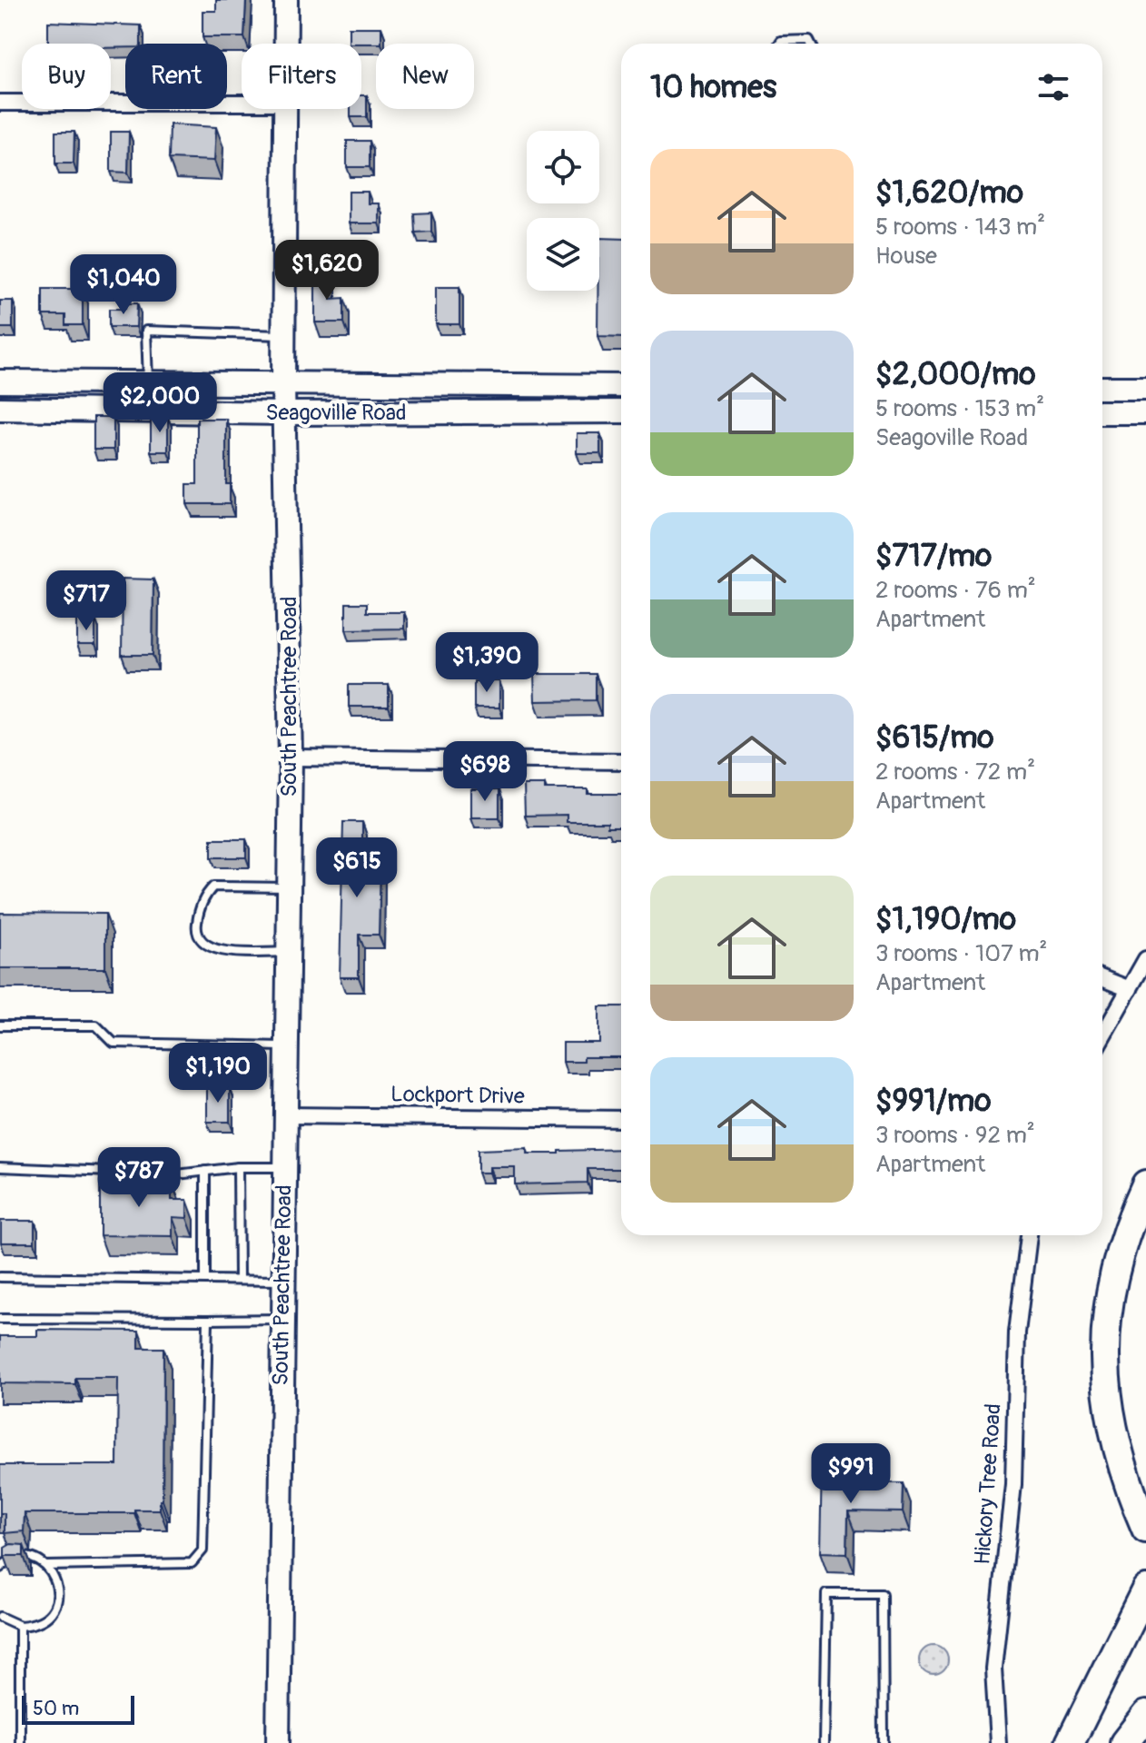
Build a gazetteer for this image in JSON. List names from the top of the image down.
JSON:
{
  "streets": {
    "main road": ["Seagoville Road", "South Peachtree Road"],
    "street": ["Lockport Drive", "Hickory Tree Road"]
  },
  "crossings": [
    ["Seagoville Road", "South Peachtree Road"],
    ["South Peachtree Road", "Lockport Drive"]
  ],
  "scale_bar": "50 m",
  "page": {
    "chip": [
      "Buy",
      "Rent",
      "Filters",
      "New"
    ],
    "heading": "10 homes",
    "list": [
      {
        "name": "$1,620/mo",
        "note": "5 rooms · 143 m² · House"
      },
      {
        "name": "$2,000/mo",
        "note": "5 rooms · 153 m² · Seagoville Road"
      },
      {
        "name": "$717/mo",
        "note": "2 rooms · 76 m² · Apartment"
      },
      {
        "name": "$615/mo",
        "note": "2 rooms · 72 m² · Apartment"
      },
      {
        "name": "$1,190/mo",
        "note": "3 rooms · 107 m² · Apartment"
      },
      {
        "name": "$991/mo",
        "note": "3 rooms · 92 m² · Apartment"
      }
    ],
    "price": [
      "$1,620",
      "$1,040",
      "$2,000",
      "$717",
      "$1,390",
      "$698",
      "$615",
      "$1,190",
      "$787",
      "$991"
    ],
    "scale": "50 m"
  }
}
